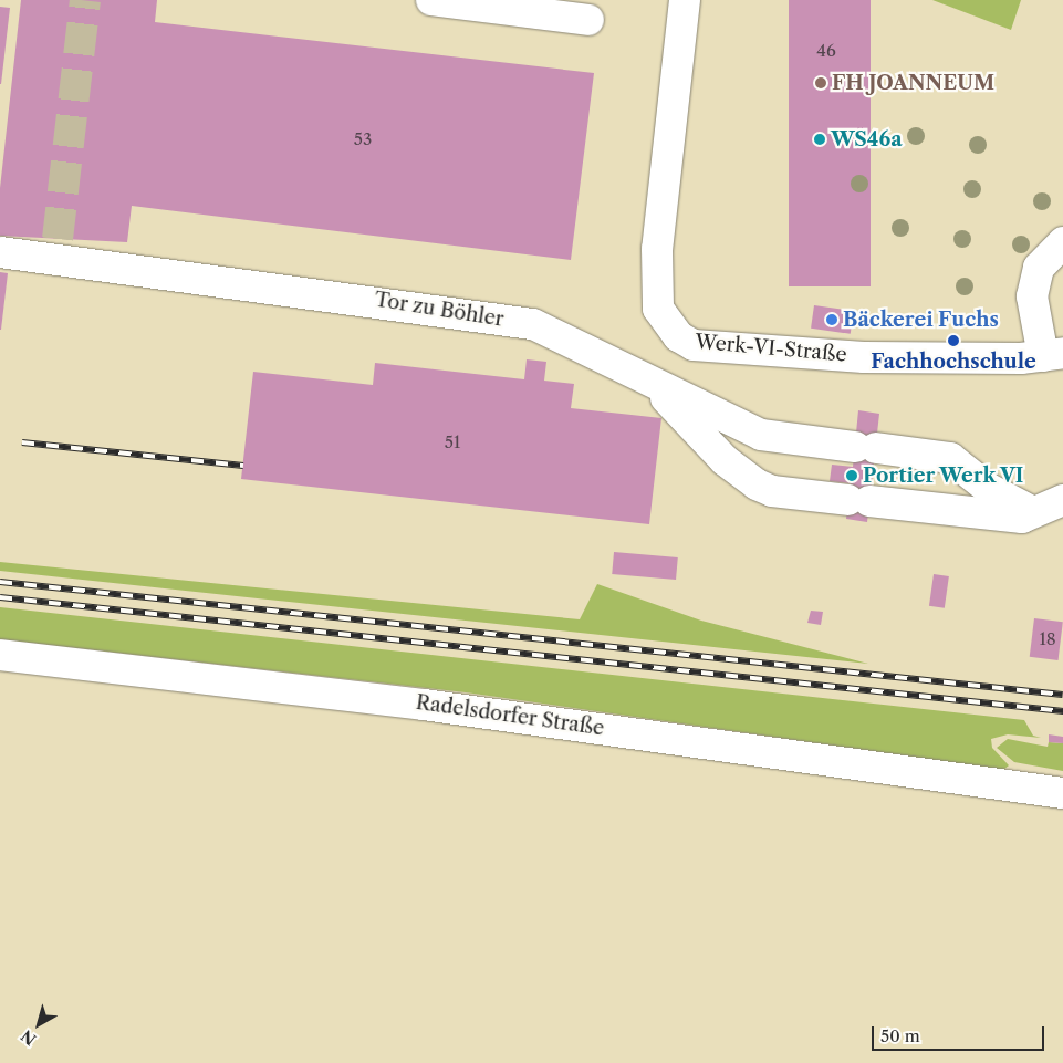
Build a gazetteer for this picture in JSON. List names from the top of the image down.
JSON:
{
  "streets": {
    "street": ["Tor zu Böhler", "Werk-VI-Straße", "Radelsdorfer Straße"]
  },
  "places": [
    "FH JOANNEUM",
    "WS46a",
    "Bäckerei Fuchs",
    "Fachhochschule",
    "Portier Werk VI"
  ],
  "house_numbers": [
    "46",
    "53",
    "51",
    "18"
  ],
  "scale_bar": "50 m",
  "north": "bottom left"
}
